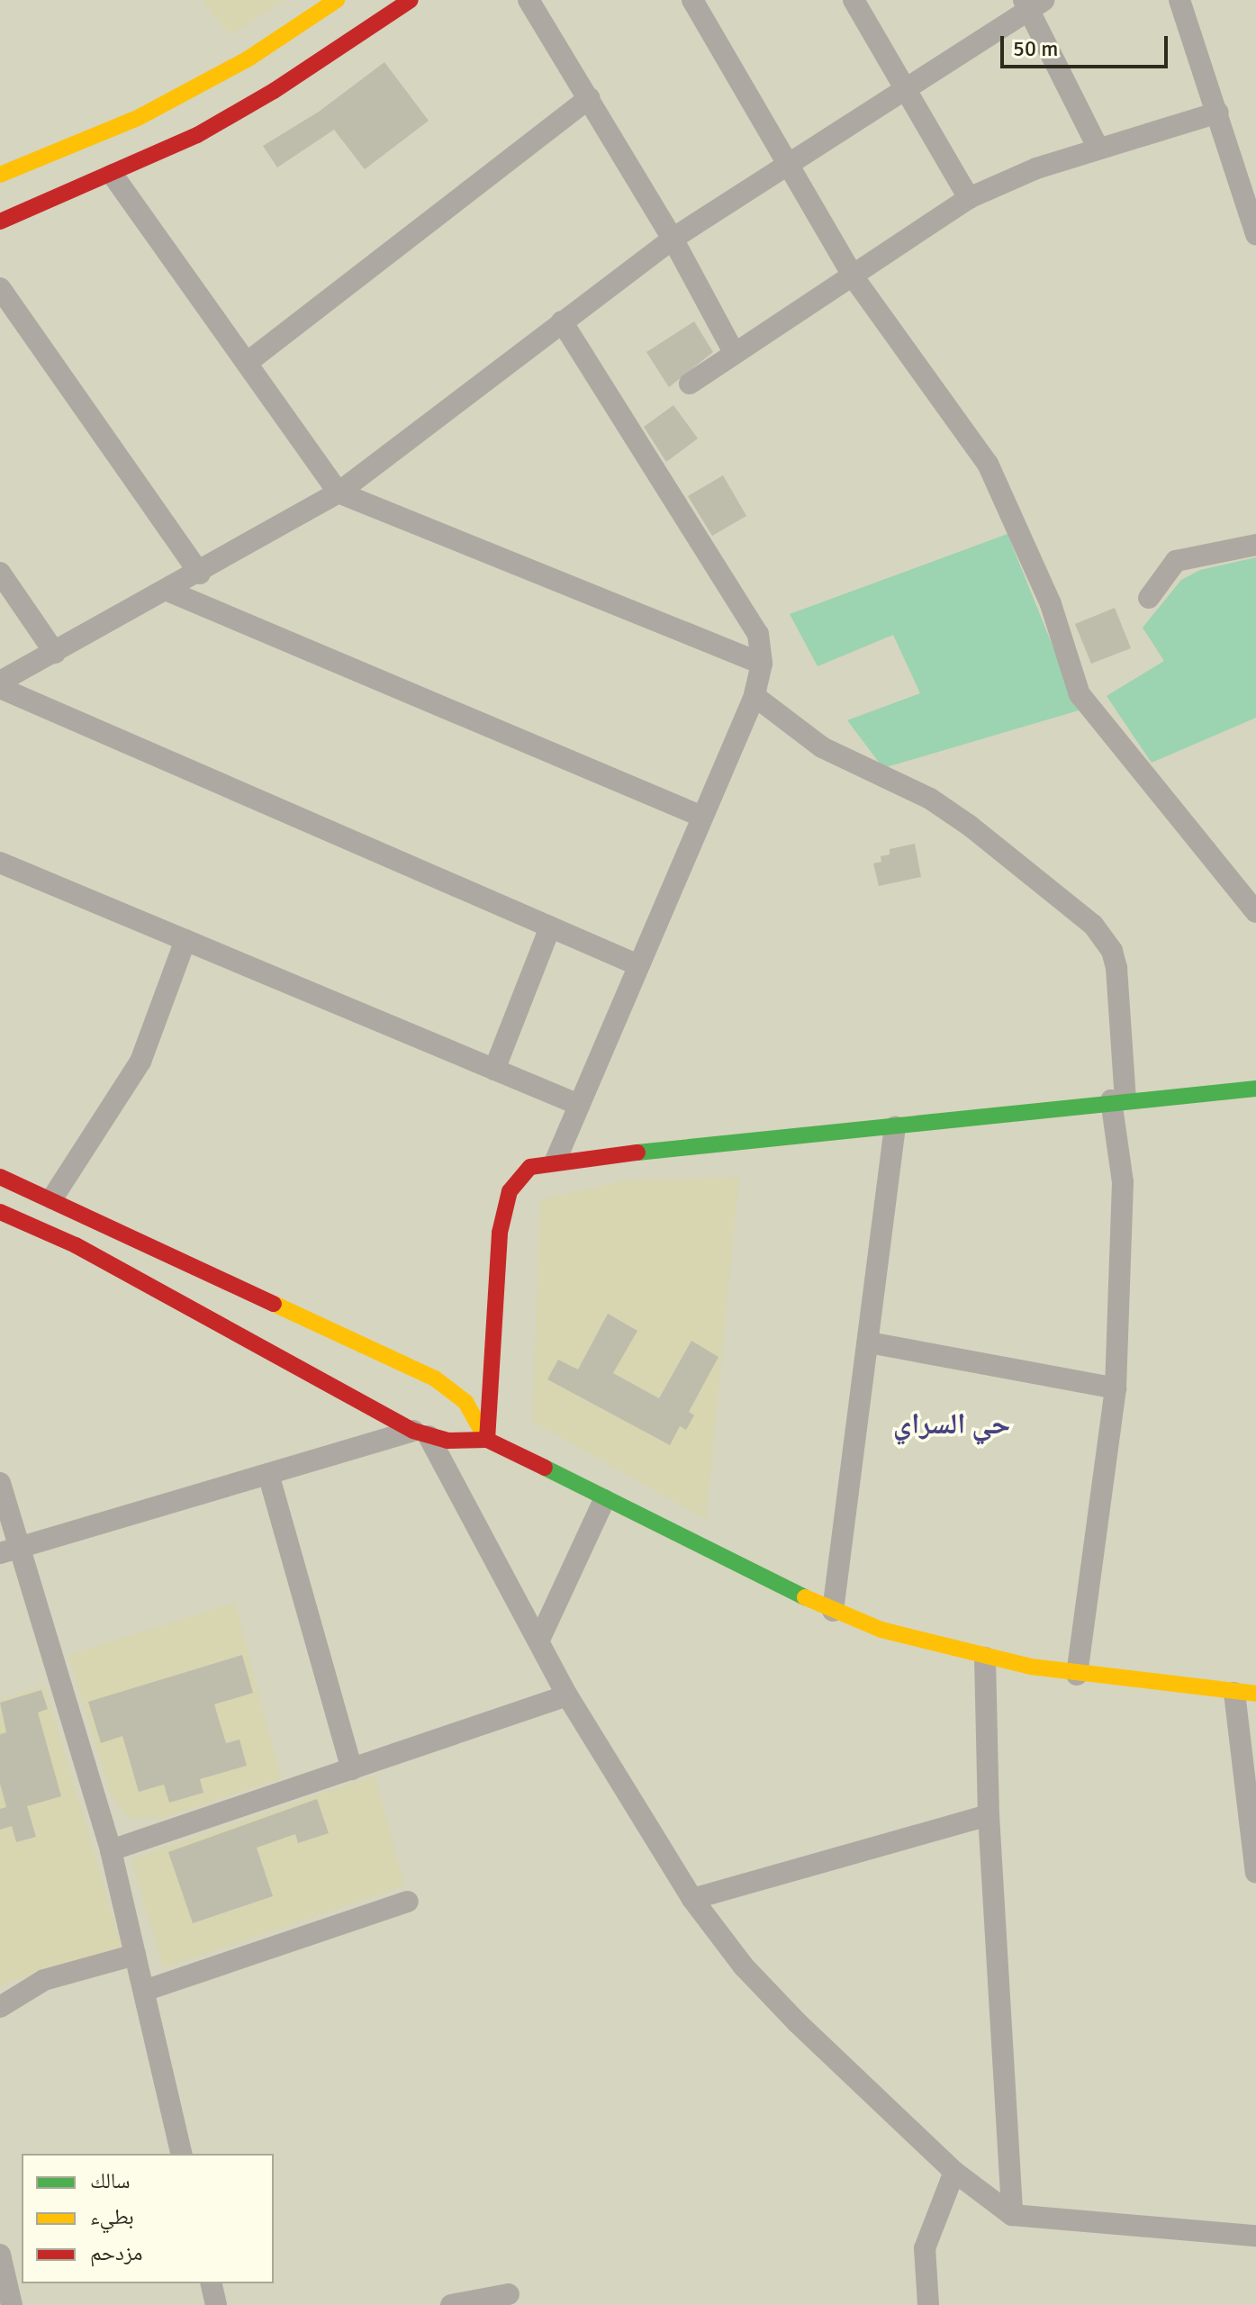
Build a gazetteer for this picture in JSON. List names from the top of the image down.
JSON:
{
  "districts": ["حي السراي"],
  "legend": ["سالك", "بطيء", "مزدحم"],
  "scale_bar": "50 m"
}
